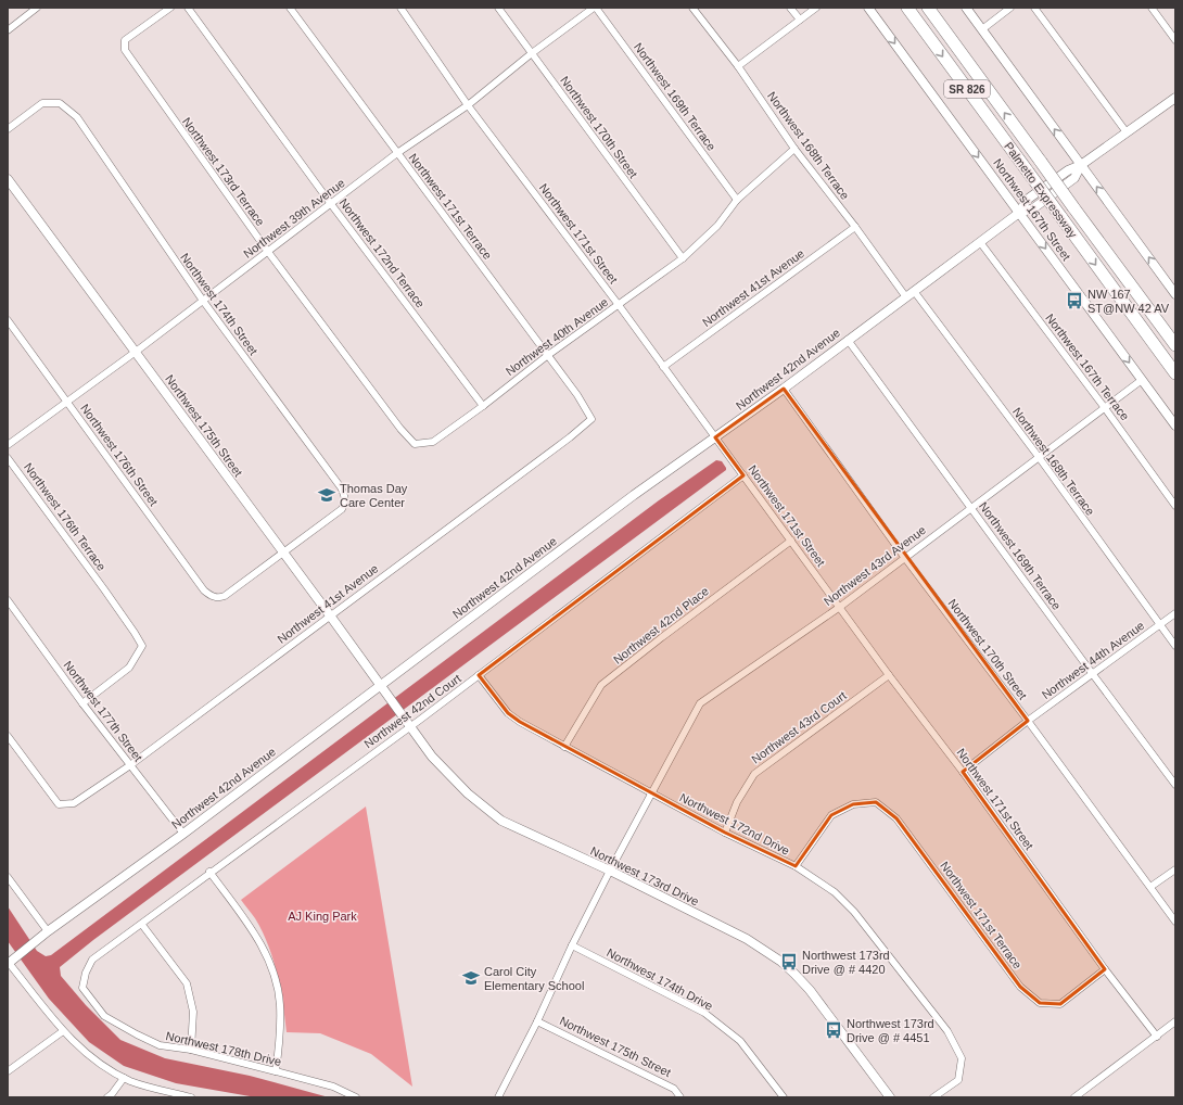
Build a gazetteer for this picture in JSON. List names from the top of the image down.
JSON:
{
  "streets": {
    "highway": ["SR 826", "Palmetto Expressway"],
    "street": [
      "Northwest 169th Terrace",
      "Northwest 170th Street",
      "Northwest 168th Terrace",
      "Northwest 173rd Terrace",
      "Northwest 171st Terrace",
      "Northwest 167th Street",
      "Northwest 39th Avenue",
      "Northwest 171st Street",
      "Northwest 172nd Terrace",
      "Northwest 41st Avenue",
      "Northwest 174th Street",
      "Northwest 40th Avenue",
      "Northwest 167th Terrace",
      "Northwest 42nd Avenue",
      "Northwest 175th Street",
      "Northwest 176th Street",
      "Northwest 176th Terrace",
      "Northwest 43rd Avenue",
      "Northwest 42nd Place",
      "Northwest 44th Avenue",
      "Northwest 177th Street",
      "Northwest 42nd Court",
      "Northwest 43rd Court",
      "Northwest 172nd Drive",
      "Northwest 173rd Drive",
      "Northwest 174th Drive",
      "Northwest 178th Drive"
    ]
  },
  "crossings": [
    ["Northwest 169th Terrace", "Northwest 39th Avenue"],
    ["Northwest 169th Terrace", "Northwest 40th Avenue"],
    ["Northwest 169th Terrace", "Northwest 42nd Avenue"],
    ["Northwest 169th Terrace", "Northwest 43rd Avenue"],
    ["Northwest 169th Terrace", "Northwest 44th Avenue"],
    ["Northwest 170th Street", "Northwest 39th Avenue"],
    ["Northwest 170th Street", "Northwest 40th Avenue"],
    ["Northwest 170th Street", "Northwest 42nd Avenue"],
    ["Northwest 170th Street", "Northwest 43rd Avenue"],
    ["Northwest 170th Street", "Northwest 44th Avenue"],
    ["Northwest 168th Terrace", "Northwest 41st Avenue"],
    ["Northwest 168th Terrace", "Northwest 40th Avenue"],
    ["Northwest 168th Terrace", "Northwest 42nd Avenue"],
    ["Northwest 168th Terrace", "Northwest 43rd Avenue"],
    ["Northwest 168th Terrace", "Northwest 44th Avenue"],
    ["Northwest 173rd Terrace", "Northwest 39th Avenue"],
    ["Northwest 173rd Terrace", "Northwest 40th Avenue"],
    ["Northwest 171st Terrace", "Northwest 39th Avenue"],
    ["Northwest 171st Terrace", "Northwest 171st Street"],
    ["Northwest 171st Terrace", "Northwest 41st Avenue"],
    ["Northwest 171st Terrace", "Northwest 40th Avenue"],
    ["Northwest 171st Terrace", "Northwest 172nd Drive"],
    ["Northwest 167th Street", "Northwest 42nd Avenue"],
    ["Northwest 167th Street", "Northwest 43rd Avenue"],
    ["Northwest 39th Avenue", "Northwest 171st Street"],
    ["Northwest 39th Avenue", "Northwest 172nd Terrace"],
    ["Northwest 39th Avenue", "Northwest 174th Street"],
    ["Northwest 39th Avenue", "Northwest 175th Street"],
    ["Northwest 39th Avenue", "Northwest 176th Street"],
    ["Northwest 171st Street", "Northwest 41st Avenue"],
    ["Northwest 171st Street", "Northwest 40th Avenue"],
    ["Northwest 171st Street", "Northwest 42nd Avenue"],
    ["Northwest 171st Street", "Northwest 43rd Avenue"],
    ["Northwest 171st Street", "Northwest 42nd Place"],
    ["Northwest 171st Street", "Northwest 44th Avenue"],
    ["Northwest 171st Street", "Northwest 42nd Court"],
    ["Northwest 171st Street", "Northwest 43rd Court"],
    ["Northwest 172nd Terrace", "Northwest 40th Avenue"],
    ["Northwest 41st Avenue", "Northwest 175th Street"],
    ["Northwest 41st Avenue", "Northwest 177th Street"],
    ["Northwest 174th Street", "Northwest 175th Street"],
    ["Northwest 174th Street", "Northwest 176th Street"],
    ["Northwest 167th Terrace", "Northwest 42nd Avenue"],
    ["Northwest 167th Terrace", "Northwest 43rd Avenue"],
    ["Northwest 42nd Avenue", "Northwest 175th Street"],
    ["Northwest 42nd Avenue", "Northwest 177th Street"],
    ["Northwest 42nd Avenue", "Northwest 173rd Drive"],
    ["Northwest 175th Street", "Northwest 176th Street"],
    ["Northwest 175th Street", "Northwest 43rd Avenue"],
    ["Northwest 175th Street", "Northwest 173rd Drive"],
    ["Northwest 176th Terrace", "Northwest 177th Street"],
    ["Northwest 43rd Avenue", "Northwest 172nd Drive"],
    ["Northwest 43rd Avenue", "Northwest 173rd Drive"],
    ["Northwest 43rd Avenue", "Northwest 174th Drive"],
    ["Northwest 42nd Place", "Northwest 172nd Drive"],
    ["Northwest 42nd Court", "Northwest 172nd Drive"],
    ["Northwest 42nd Court", "Northwest 173rd Drive"],
    ["Northwest 42nd Court", "Northwest 178th Drive"],
    ["Northwest 43rd Court", "Northwest 172nd Drive"]
  ],
  "parks": ["AJ King Park"],
  "places": {
    "bus stop": ["NW 167 ST@NW 42 AV", "Northwest 173rd Drive @ # 4420", "Northwest 173rd Drive @ # 4451"],
    "school or university": ["Thomas Day Care Center", "Carol City Elementary School"]
  }
}
